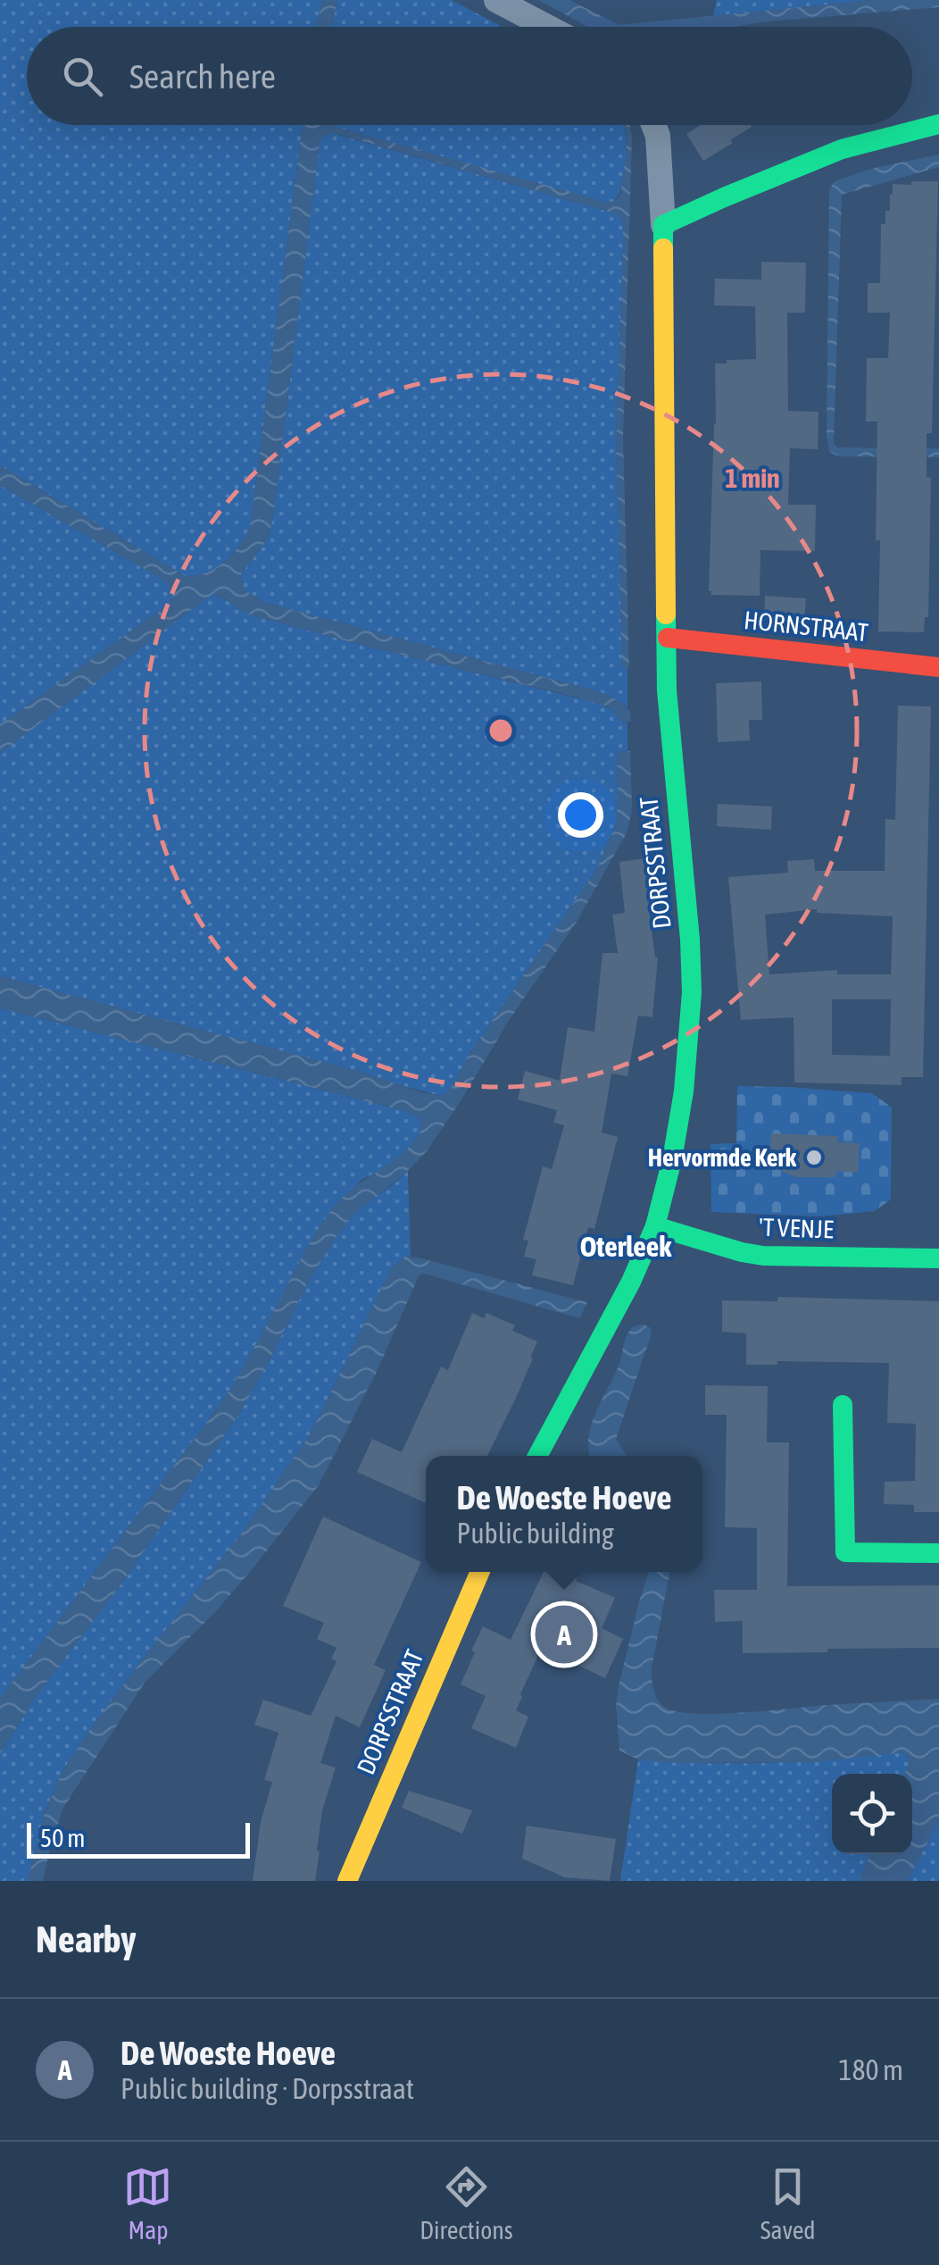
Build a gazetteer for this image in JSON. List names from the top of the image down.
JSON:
{
  "streets": {
    "street": ["HORNSTRAAT", "DORPSSTRAAT", "'T VENJE"]
  },
  "crossings": [
    ["HORNSTRAAT", "DORPSSTRAAT"],
    ["DORPSSTRAAT", "'T VENJE"]
  ],
  "districts": ["Oterleek"],
  "places": ["Hervormde Kerk"],
  "scale_bar": "50 m",
  "page": {
    "search": "Search here",
    "popup": ["De Woeste Hoeve", "Public building"],
    "pins": "A",
    "scale": "50 m",
    "heading": "Nearby",
    "list": [
      {
        "mark": "A",
        "name": "De Woeste Hoeve",
        "note": "Public building · Dorpsstraat",
        "value": "180 m"
      }
    ],
    "nav": ["Map", "Directions", "Saved"]
  },
  "rings": ["1 min"]
}
